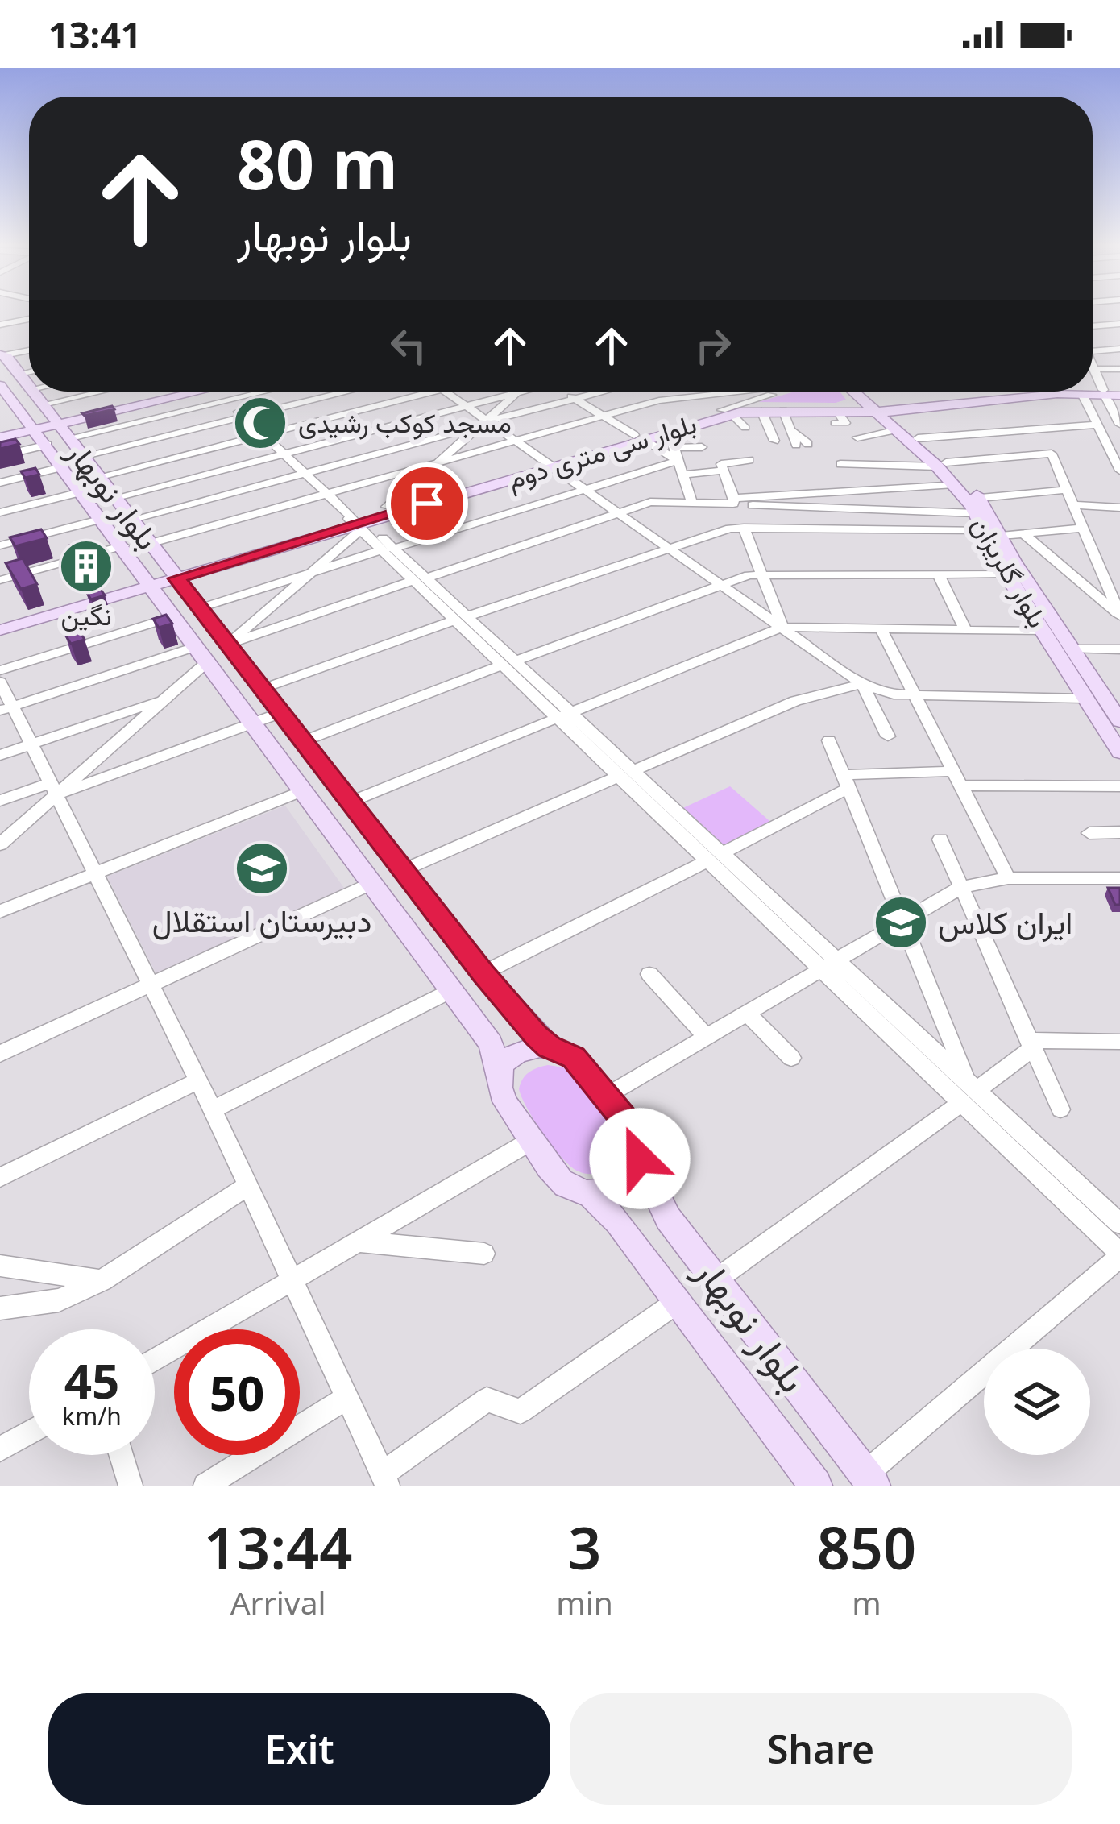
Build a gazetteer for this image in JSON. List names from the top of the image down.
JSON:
{
  "streets": {
    "main road": ["بلوار سی متری دوم", "بلوار نوبهار", "بلوار گلریزان"]
  },
  "crossings": [
    ["بلوار سی متری دوم", "بلوار نوبهار"],
    ["بلوار سی متری دوم", "بلوار گلریزان"]
  ],
  "places": {
    "mosque": ["مسجد کوکب رشیدی"],
    "building": ["نگین"],
    "school or university": ["دبیرستان استقلال", "ایران کلاس"]
  },
  "page": {
    "status": "13:41",
    "turn": ["80 m", "بلوار نوبهار"],
    "speed": "45 km/h",
    "limit": "50",
    "eta": [
      "13:44",
      "Arrival",
      "3",
      "min",
      "850",
      "m"
    ],
    "buttons": ["Exit", "Share"]
  }
}
